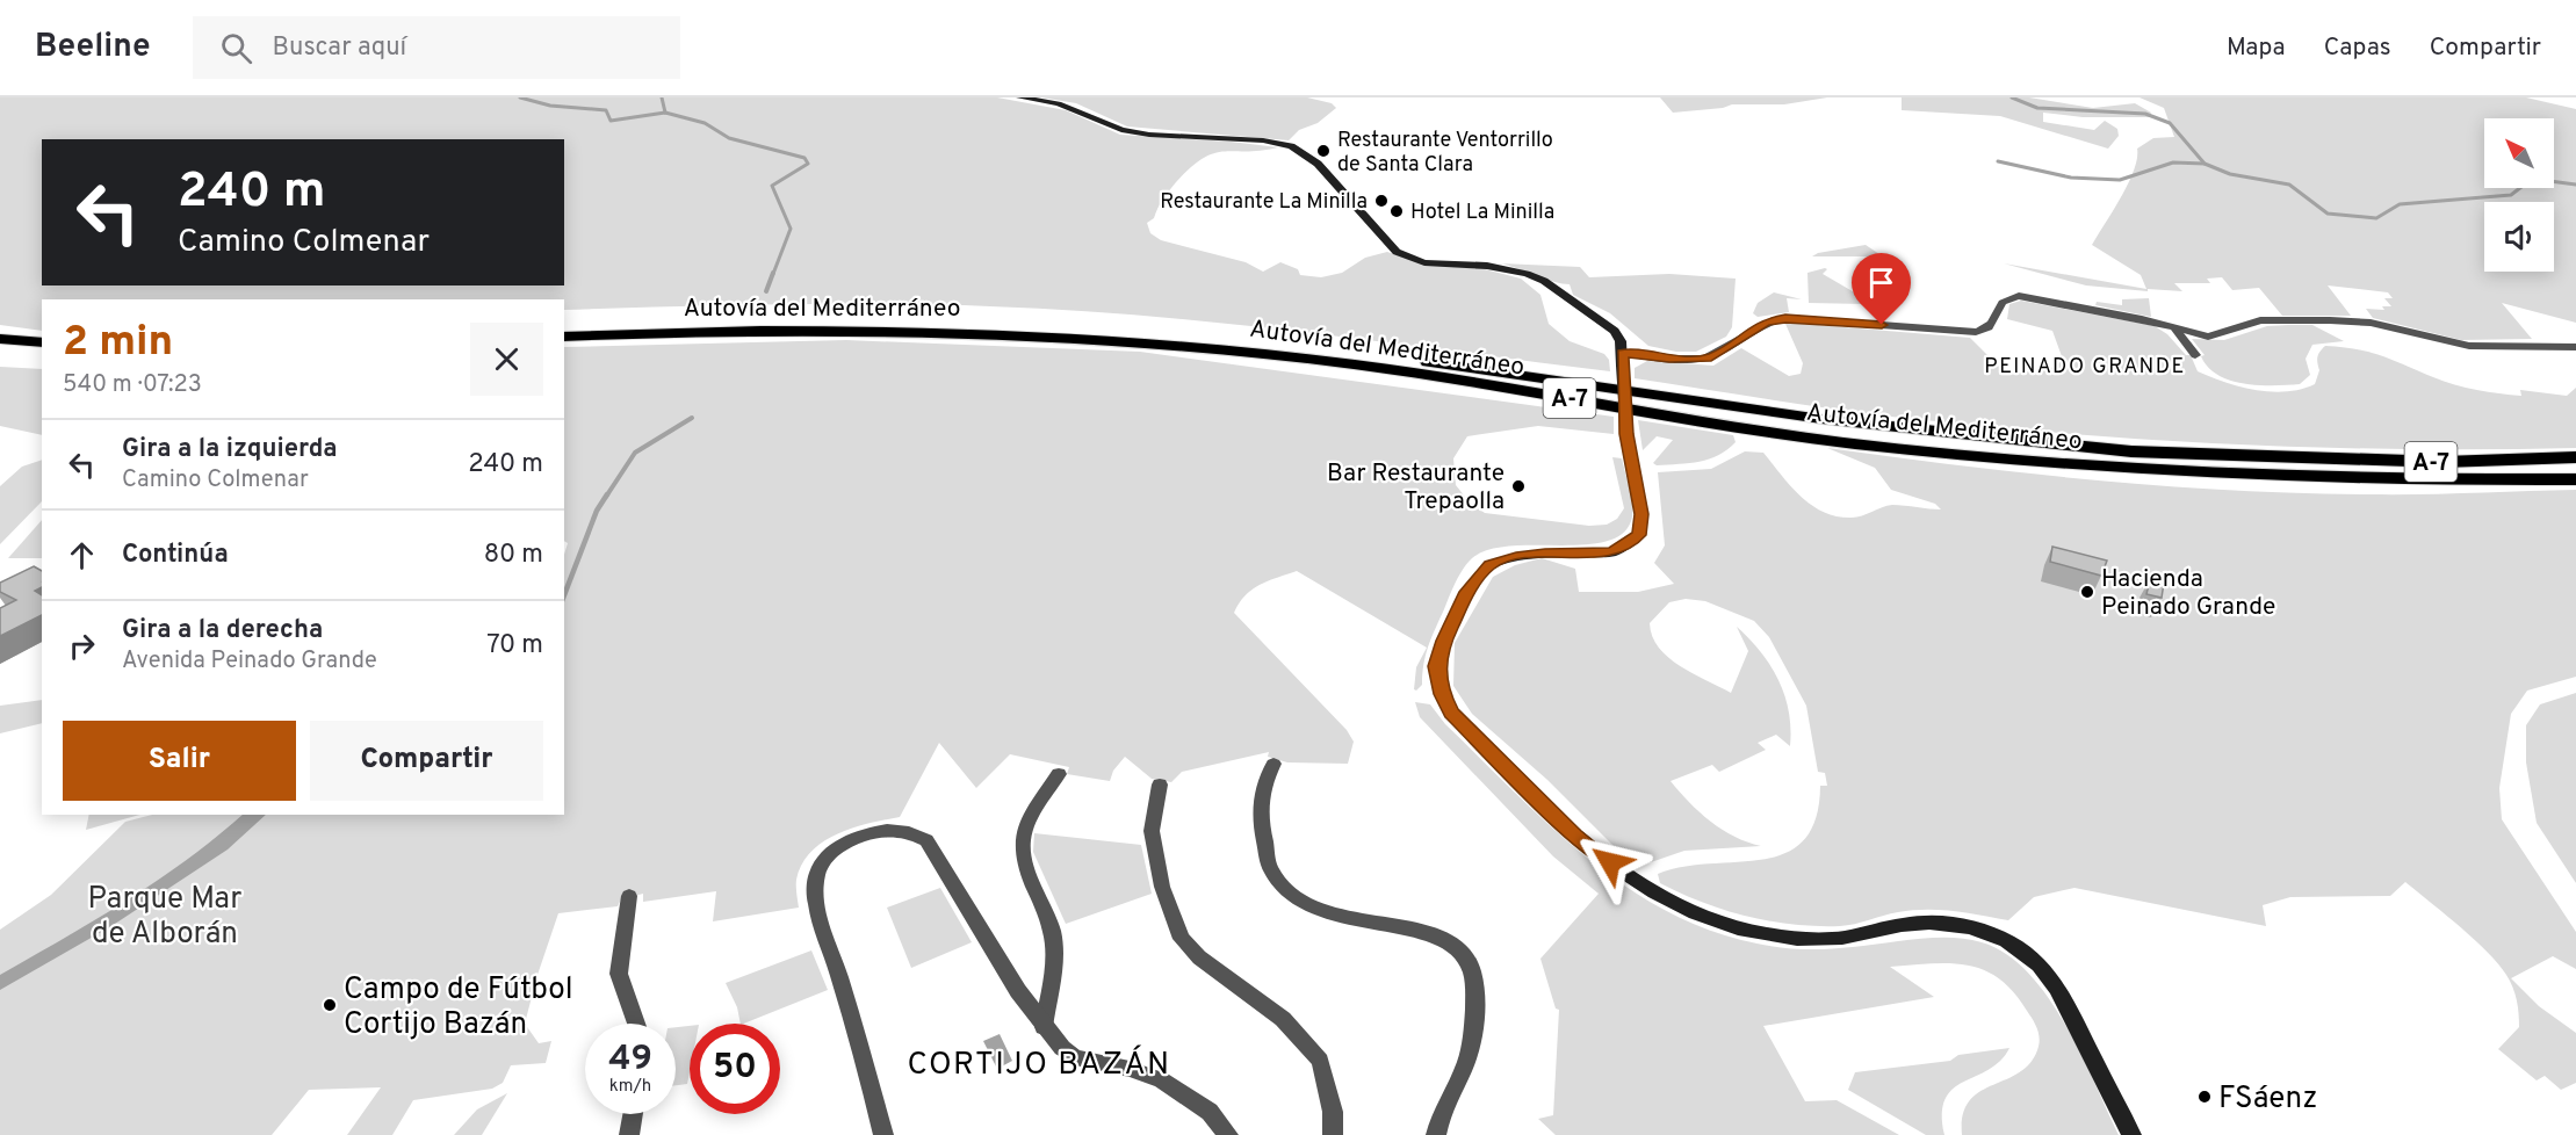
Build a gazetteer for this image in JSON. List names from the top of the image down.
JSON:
{
  "streets": {
    "highway": ["Autovía del Mediterráneo", "A-7"]
  },
  "districts": ["PEINADO GRANDE", "CORTIJO BAZÁN"],
  "parks": ["Parque Mar de Alborán"],
  "places": [
    "Restaurante Ventorrillo de Santa Clara",
    "Restaurante La Minilla",
    "Hotel La Minilla",
    "Bar Restaurante Trepaolla",
    "Hacienda Peinado Grande",
    "Campo de Fútbol Cortijo Bazán",
    "FSáenz"
  ],
  "north": "top left",
  "page": {
    "header": "Beeline",
    "search": "Buscar aquí",
    "nav": ["Mapa", "Capas", "Compartir"],
    "turn": ["240 m", "Camino Colmenar"],
    "heading": ["2 min", "540 m · 07:23"],
    "list": [
      {
        "name": "Gira a la izquierda",
        "note": "Camino Colmenar",
        "value": "240 m"
      },
      {
        "name": "Continúa",
        "value": "80 m"
      },
      {
        "name": "Gira a la derecha",
        "note": "Avenida Peinado Grande",
        "value": "70 m"
      }
    ],
    "buttons": ["Salir", "Compartir"],
    "speed": "49 km/h",
    "limit": "50"
  }
}
